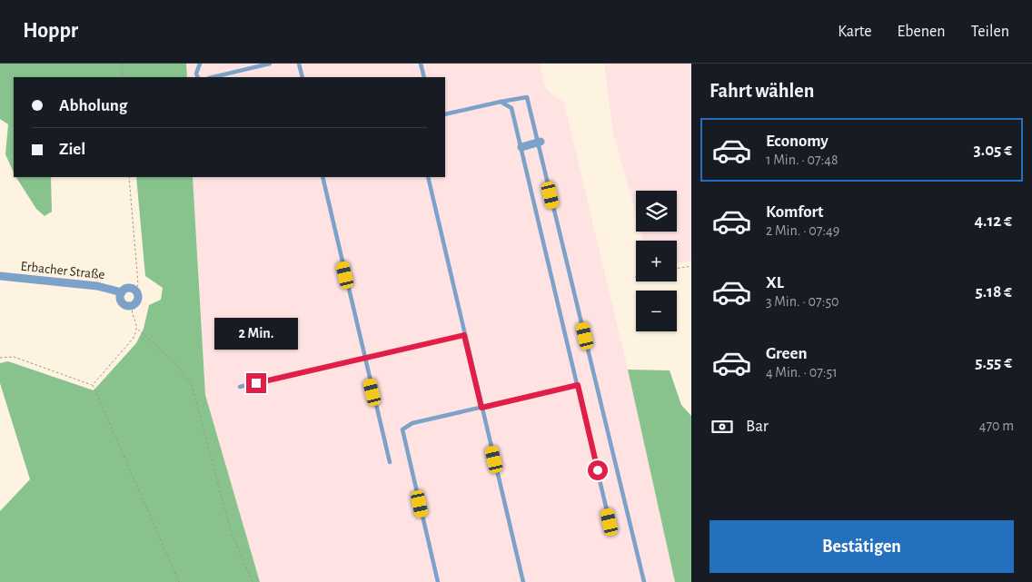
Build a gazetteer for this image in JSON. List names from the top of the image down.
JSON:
{
  "streets": {
    "street": ["Erbacher Straße"]
  },
  "page": {
    "header": "Hoppr",
    "nav": ["Karte", "Ebenen", "Teilen"],
    "heading": "Fahrt wählen",
    "banner": ["Abholung", "Ziel"],
    "list": [
      {
        "name": "Economy",
        "note": "1 Min. · 07:48",
        "value": "3.05 €"
      },
      {
        "name": "Komfort",
        "note": "2 Min. · 07:49",
        "value": "4.12 €"
      },
      {
        "name": "XL",
        "note": "3 Min. · 07:50",
        "value": "5.18 €"
      },
      {
        "name": "Green",
        "note": "4 Min. · 07:51",
        "value": "5.55 €"
      }
    ],
    "map_buttons": ["+", "−"],
    "bubble": "2 Min.",
    "pay": ["Bar", "470 m"],
    "buttons": "Bestätigen"
  }
}
